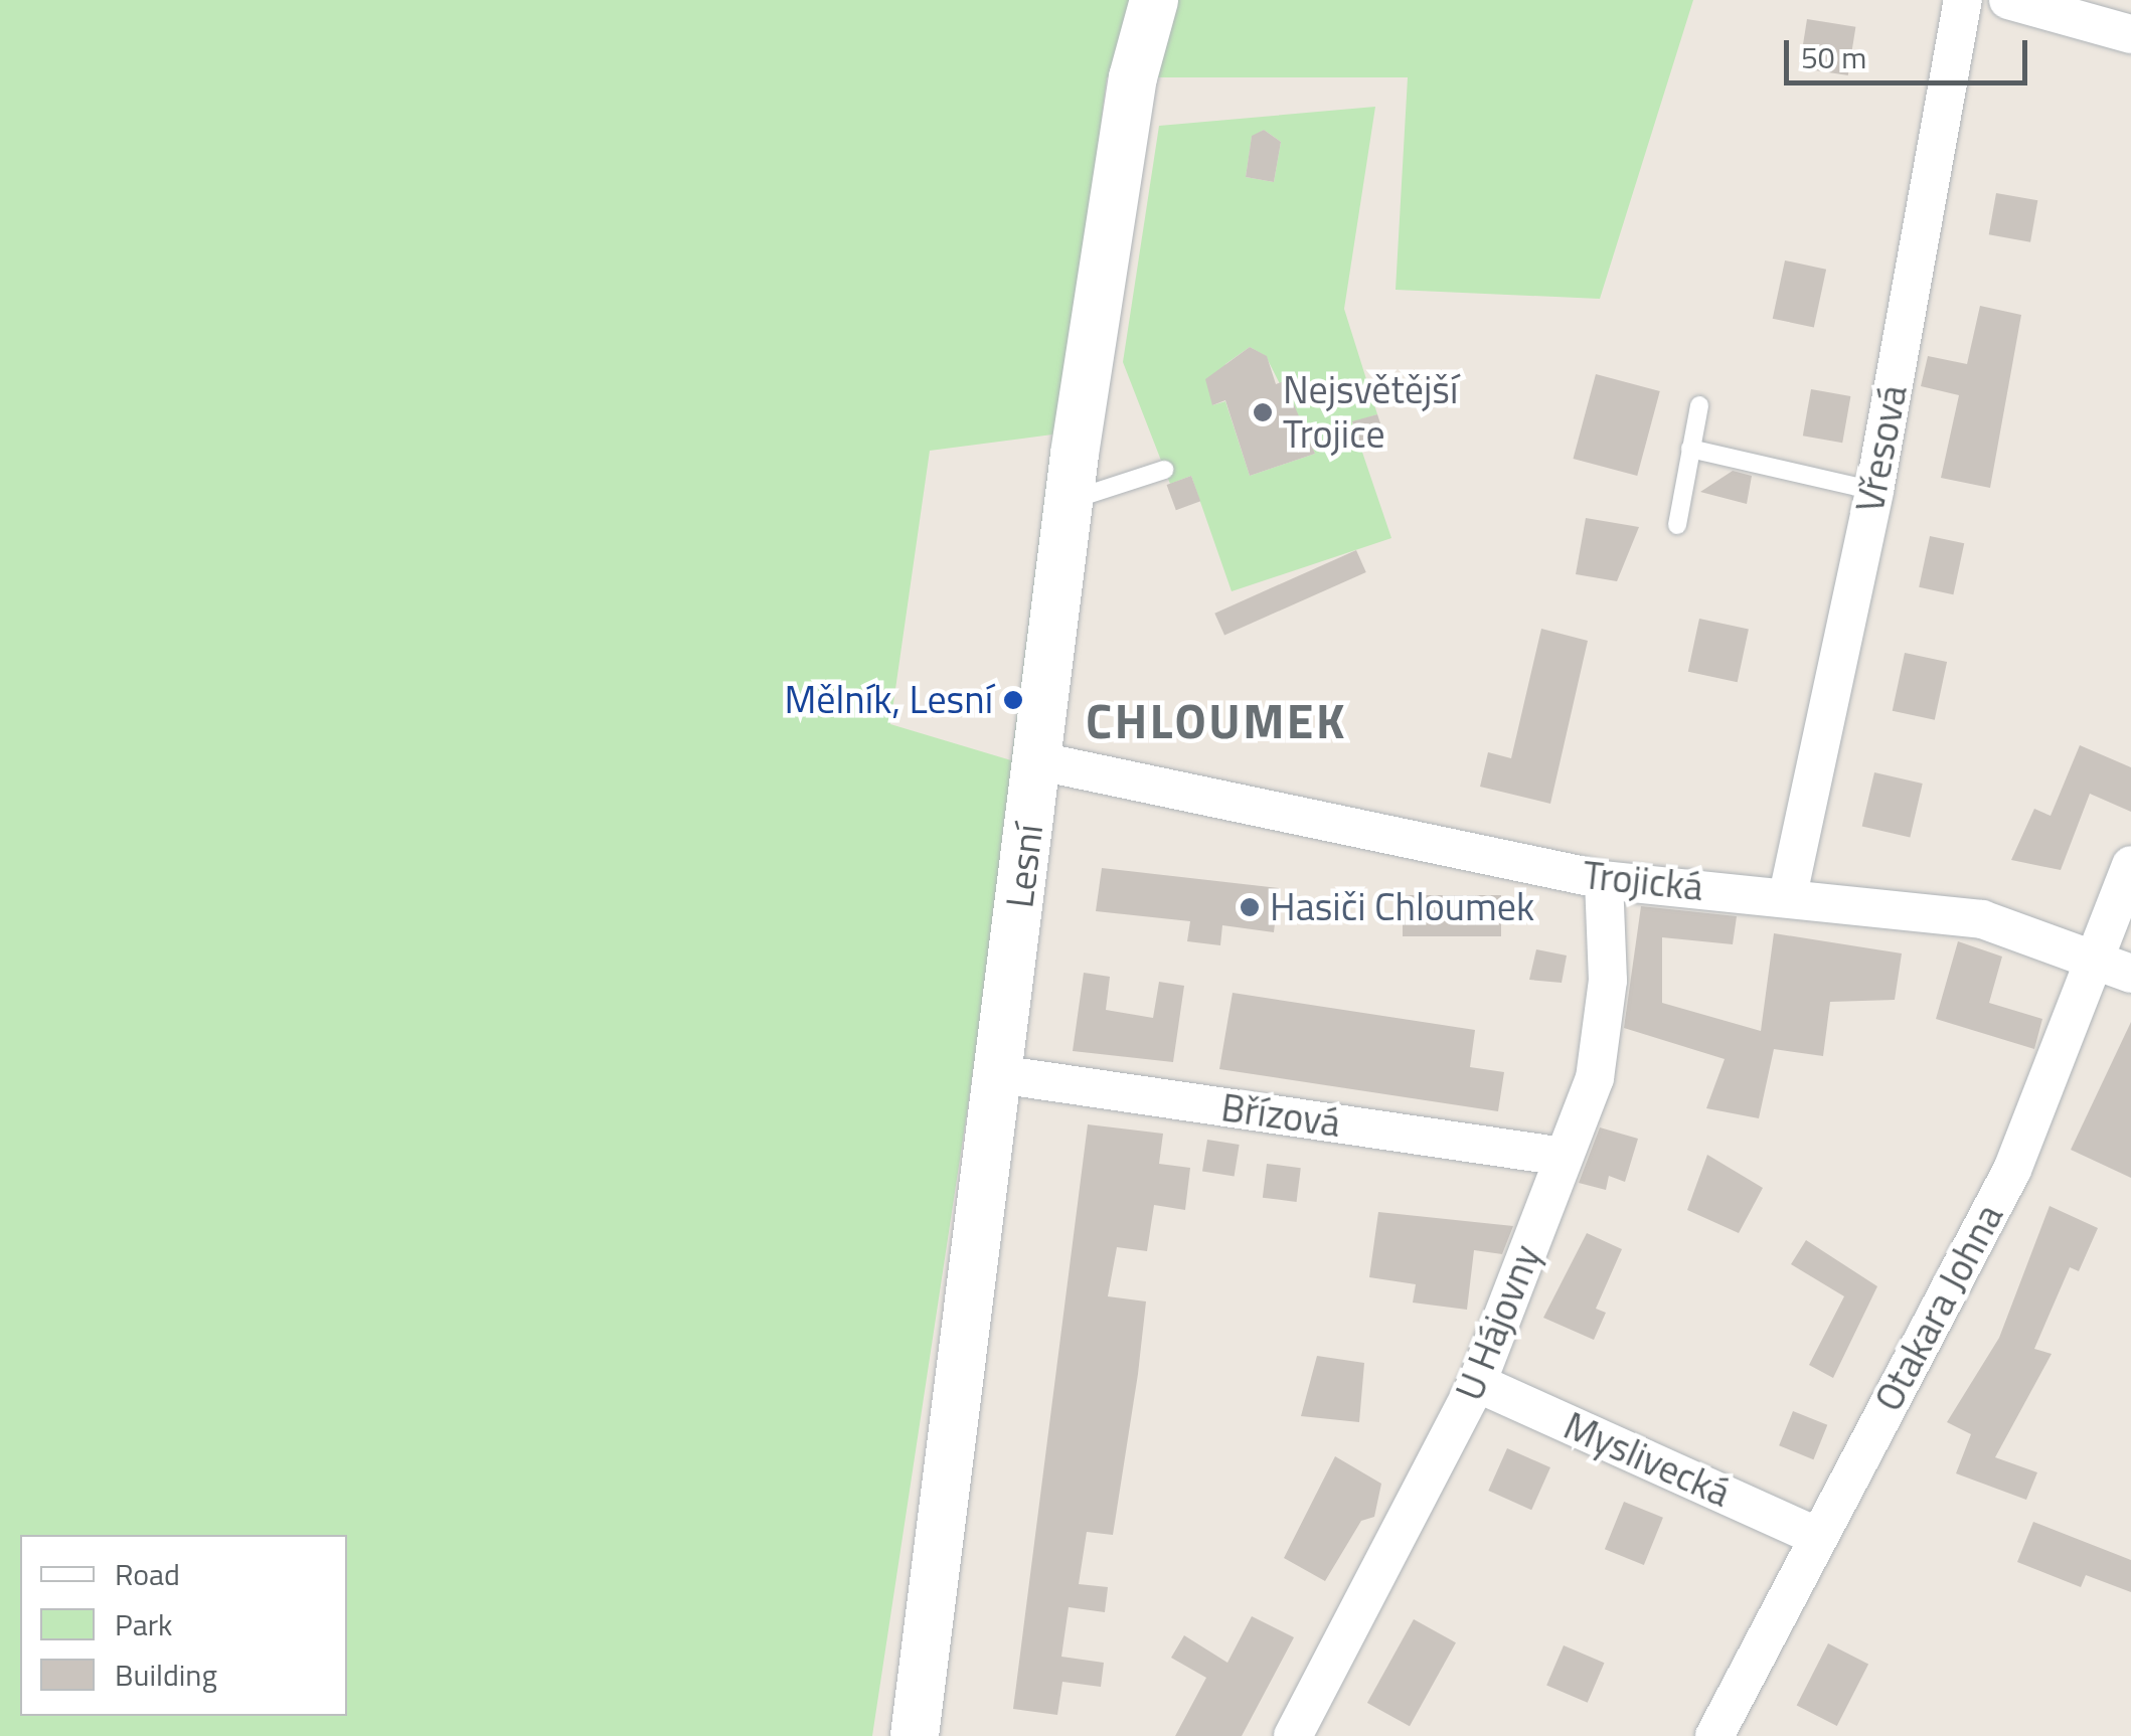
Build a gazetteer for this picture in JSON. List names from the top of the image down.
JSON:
{
  "streets": {
    "street": [
      "Vřesová",
      "Lesní",
      "Trojická",
      "Břízová",
      "Otakara Johna",
      "U Hájovny",
      "Myslivecká"
    ]
  },
  "crossings": [
    ["Vřesová", "Trojická"],
    ["Lesní", "Trojická"],
    ["Lesní", "Břízová"],
    ["Trojická", "Otakara Johna"],
    ["Trojická", "U Hájovny"],
    ["Břízová", "U Hájovny"],
    ["Otakara Johna", "Myslivecká"],
    ["U Hájovny", "Myslivecká"]
  ],
  "districts": ["CHLOUMEK"],
  "places": ["Nejsvětější Trojice", "Mělník, Lesní", "Hasiči Chloumek"],
  "legend": ["Road", "Park", "Building"],
  "scale_bar": "50 m"
}
